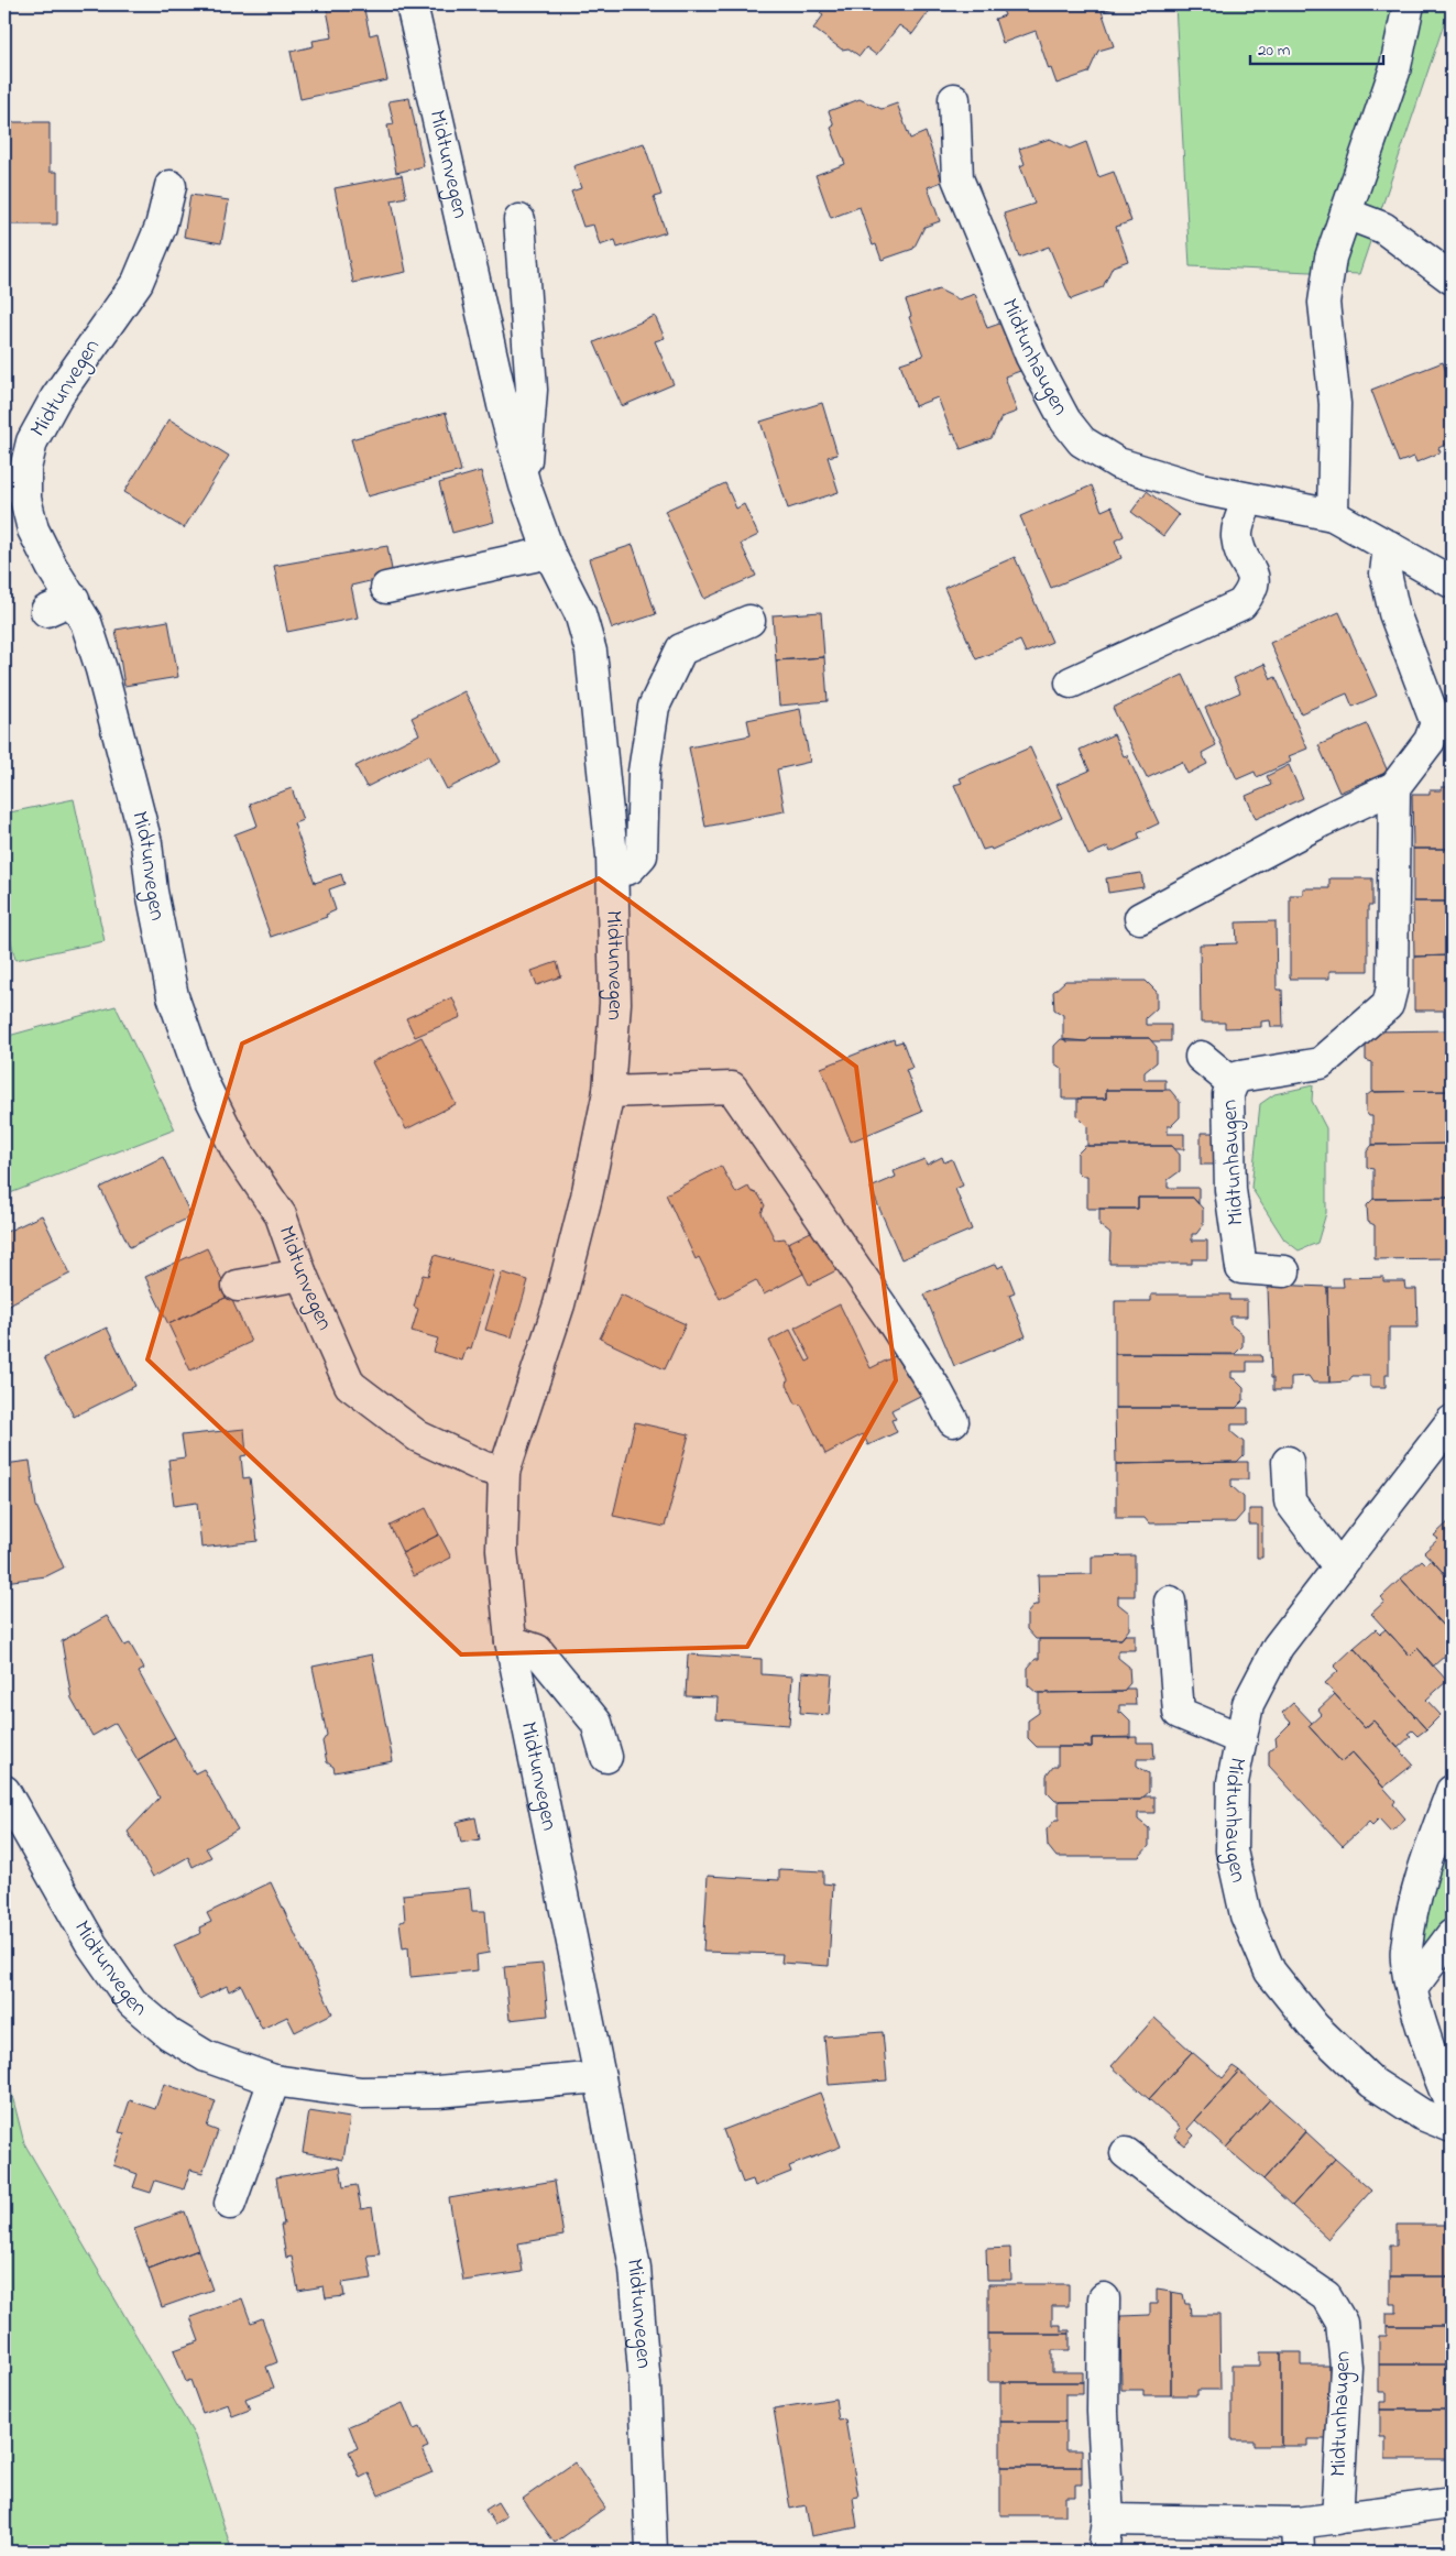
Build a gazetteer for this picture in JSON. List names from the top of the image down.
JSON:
{
  "streets": {
    "street": ["Midtunvegen", "Midtunhaugen"]
  },
  "scale_bar": "20 m"
}
